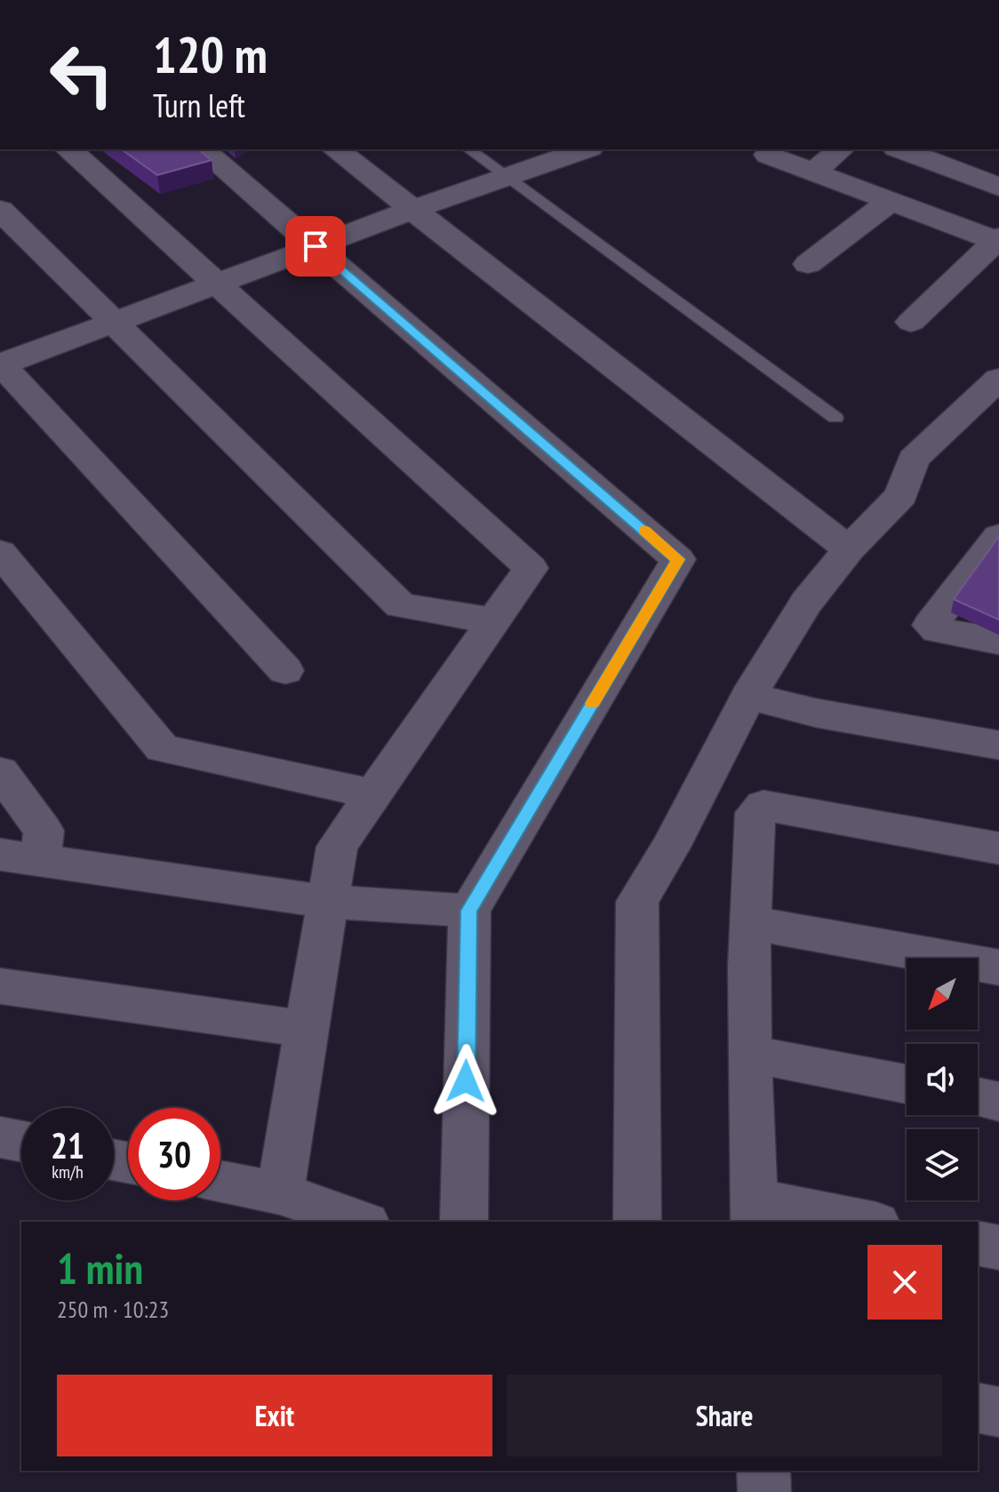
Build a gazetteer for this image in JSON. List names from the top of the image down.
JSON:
{
  "north": "bottom left",
  "page": {
    "turn": ["120 m", "Turn left"],
    "speed": "21 km/h",
    "limit": "30",
    "heading": ["1 min", "250 m · 10:23"],
    "buttons": ["Exit", "Share"]
  }
}
